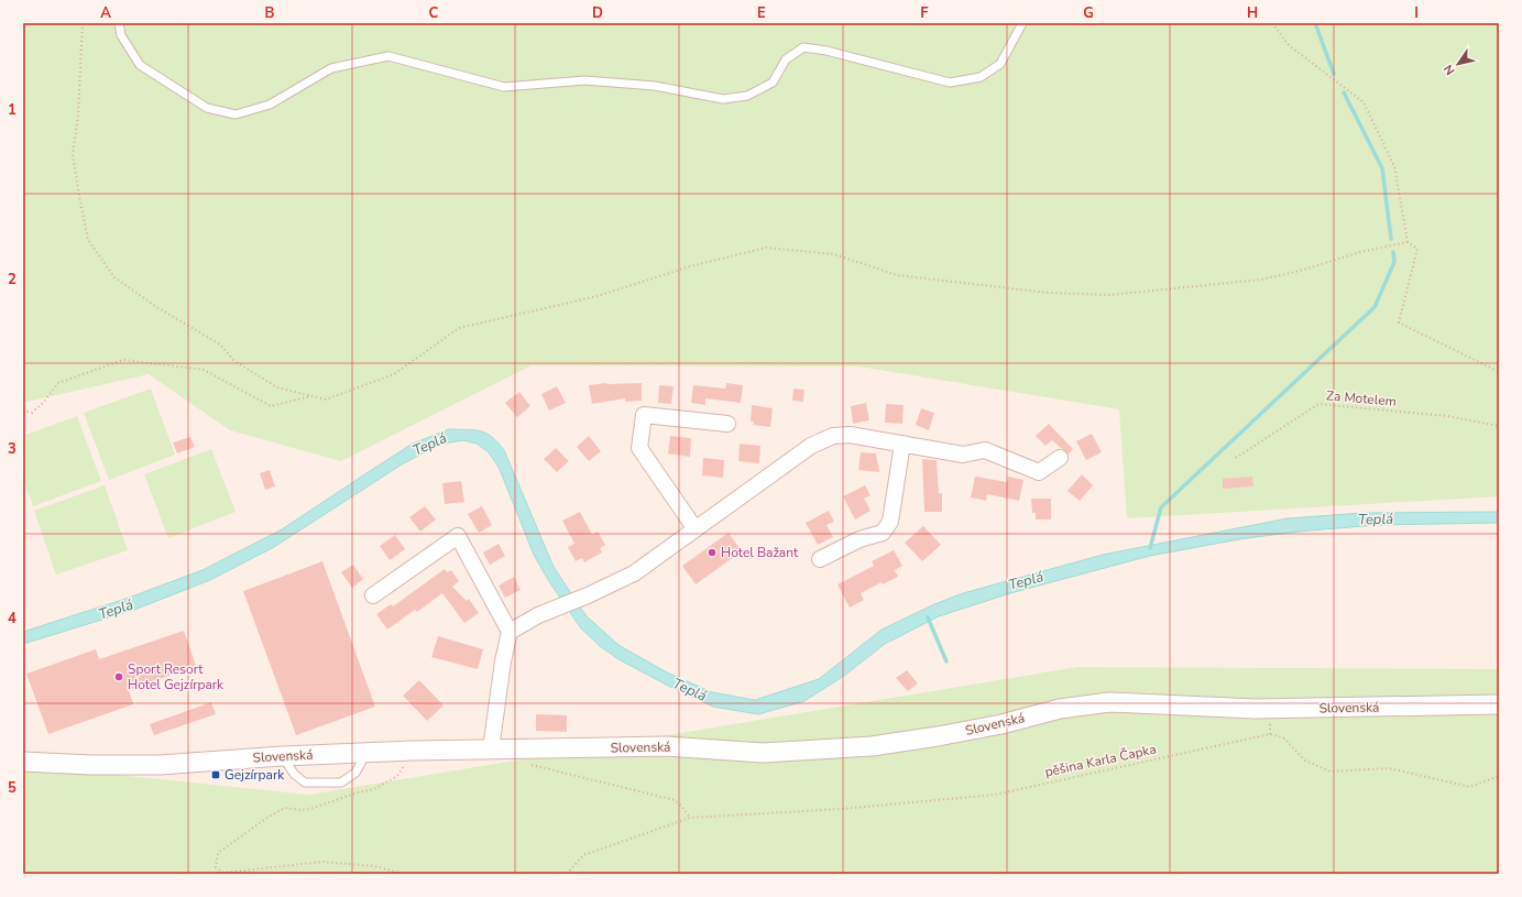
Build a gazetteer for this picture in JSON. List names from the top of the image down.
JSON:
{
  "streets": {
    "street": ["Slovenská"],
    "path": ["Za Motelem", "pěšina Karla Čapka"]
  },
  "water": ["Teplá"],
  "places": {
    "other": ["Hotel Bažant", "Sport Resort Hotel Gejzírpark"],
    "transit": ["Gejzírpark"]
  },
  "north": "bottom left",
  "grid": {
    "columns": [
      "A",
      "B",
      "C",
      "D",
      "E",
      "F",
      "G",
      "H",
      "I"
    ],
    "rows": [
      "1",
      "2",
      "3",
      "4",
      "5"
    ]
  }
}
